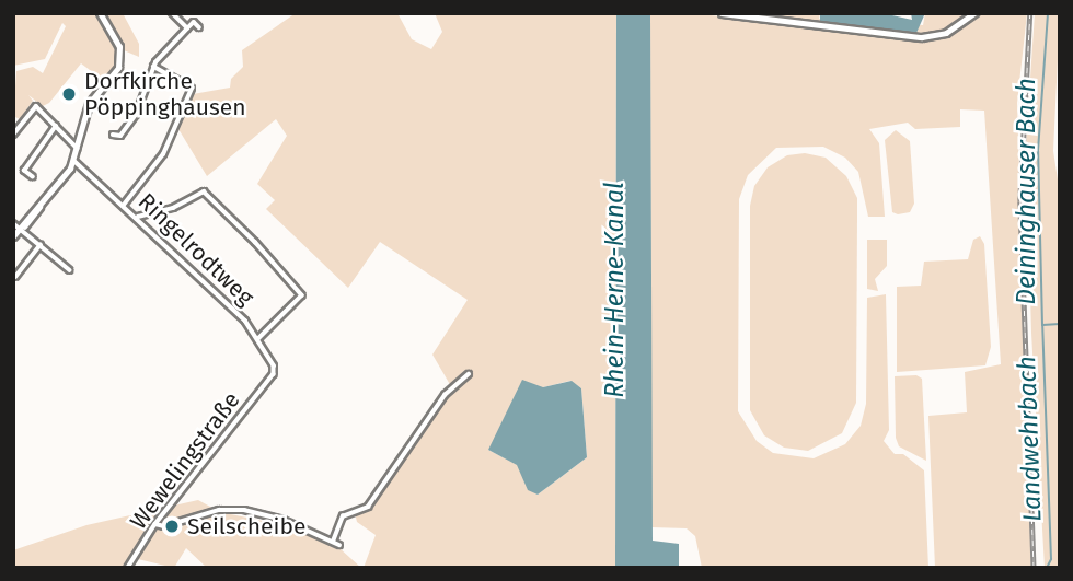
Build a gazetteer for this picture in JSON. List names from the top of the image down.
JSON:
{
  "streets": {
    "street": ["Ringelrodtweg", "Wewelingstraße"]
  },
  "crossings": [
    ["Ringelrodtweg", "Wewelingstraße"]
  ],
  "water": ["Deininghauser Bach", "Rhein-Herne-Kanal", "Landwehrbach"],
  "places": ["Dorfkirche Pöppinghausen", "Seilscheibe"]
}
